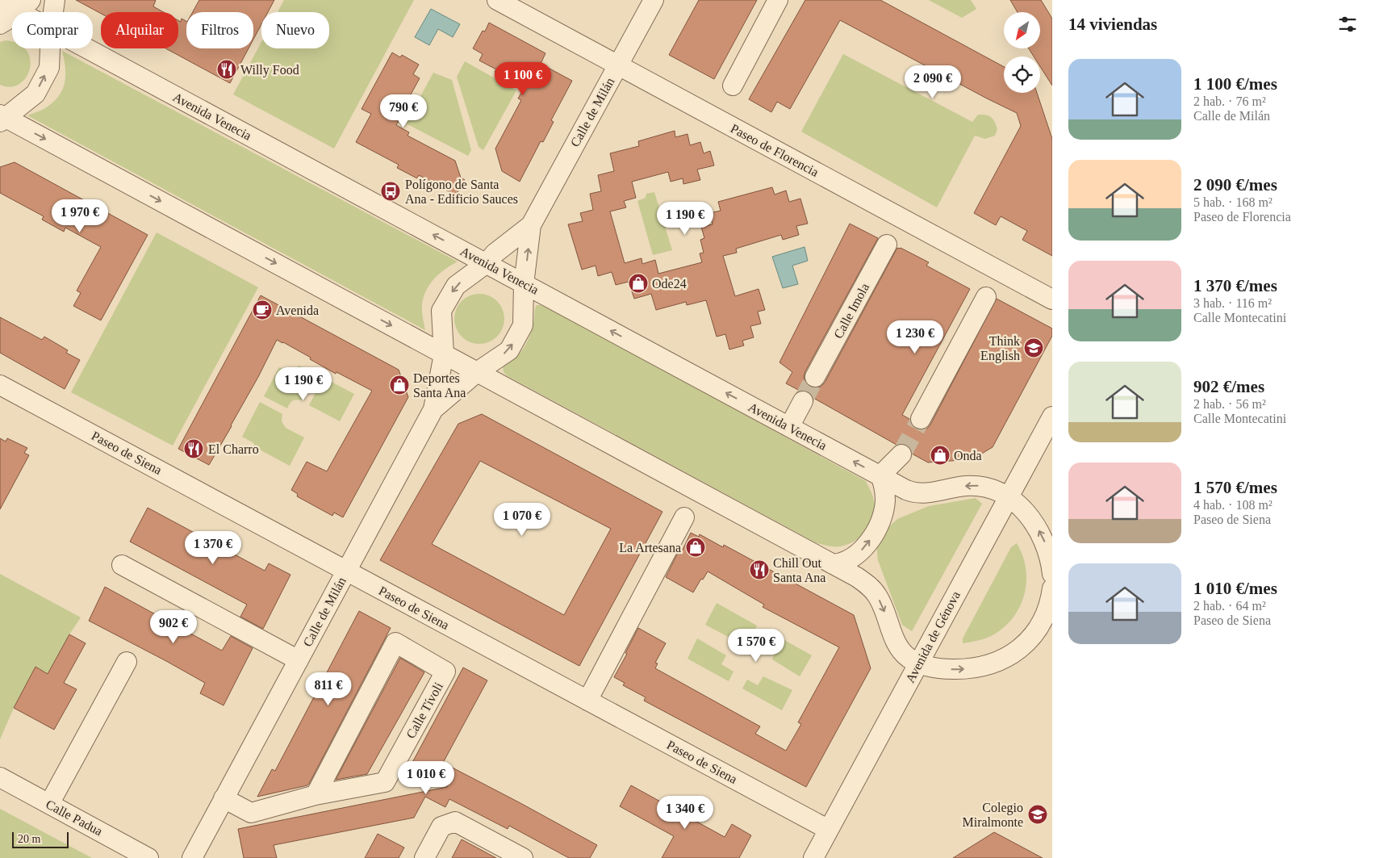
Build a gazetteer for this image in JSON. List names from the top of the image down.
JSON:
{
  "streets": {
    "street": [
      "Calle de Milán",
      "Avenida Venecia",
      "Paseo de Florencia",
      "Calle Imola",
      "Paseo de Siena",
      "Avenida de Génova",
      "Calle Tívoli",
      "Calle Padua"
    ]
  },
  "crossings": [
    ["Calle de Milán", "Avenida Venecia"],
    ["Calle de Milán", "Paseo de Florencia"],
    ["Calle de Milán", "Paseo de Siena"],
    ["Calle de Milán", "Calle Tívoli"],
    ["Avenida Venecia", "Avenida de Génova"],
    ["Paseo de Siena", "Avenida de Génova"]
  ],
  "places": {
    "restaurant": ["Willy Food", "El Charro", "Chill Out Santa Ana"],
    "bus stop": ["Polígono de Santa Ana - Edificio Sauces"],
    "shop": [
      "Ode24",
      "Deportes Santa Ana",
      "Onda",
      "La Artesana"
    ],
    "cafe": ["Avenida"],
    "school or university": ["Think English", "Colegio Miralmonte"]
  },
  "scale_bar": "20 m",
  "north": "bottom left",
  "page": {
    "heading": "14 viviendas",
    "chip": [
      "Comprar",
      "Alquilar",
      "Filtros",
      "Nuevo"
    ],
    "list": [
      {
        "name": "1 100 €/mes",
        "note": "2 hab. · 76 m² · Calle de Milán"
      },
      {
        "name": "2 090 €/mes",
        "note": "5 hab. · 168 m² · Paseo de Florencia"
      },
      {
        "name": "1 370 €/mes",
        "note": "3 hab. · 116 m² · Calle Montecatini"
      },
      {
        "name": "902 €/mes",
        "note": "2 hab. · 56 m² · Calle Montecatini"
      },
      {
        "name": "1 570 €/mes",
        "note": "4 hab. · 108 m² · Paseo de Siena"
      },
      {
        "name": "1 010 €/mes",
        "note": "2 hab. · 64 m² · Paseo de Siena"
      }
    ],
    "price": [
      "1 100 €",
      "2 090 €",
      "790 €",
      "1 970 €",
      "1 190 €",
      "1 230 €",
      "1 190 €",
      "1 070 €",
      "1 370 €",
      "902 €",
      "1 570 €",
      "811 €",
      "1 010 €",
      "1 340 €"
    ],
    "scale": "20 m"
  }
}
